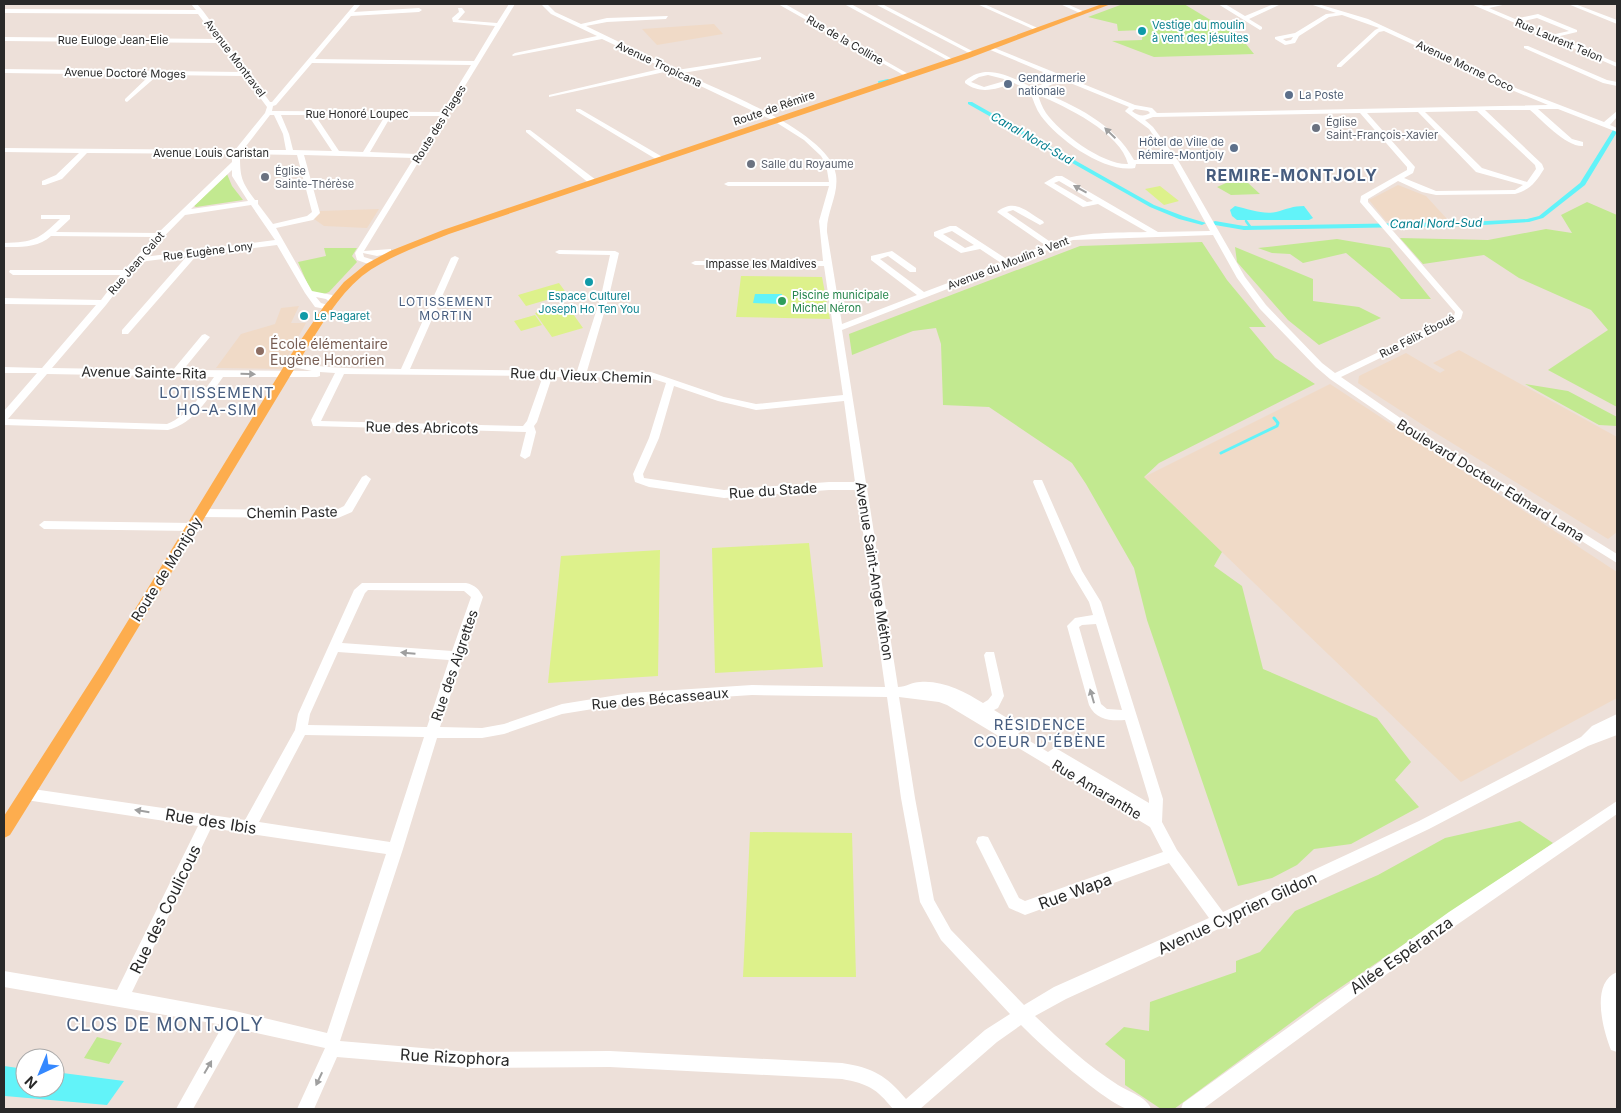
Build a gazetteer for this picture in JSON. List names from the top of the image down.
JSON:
{
  "streets": {
    "main road": ["Route de Rémire", "Route de Montjoly"],
    "street": [
      "Rue Euloge Jean-Elie",
      "Rue de la Colline",
      "Rue Laurent Telon",
      "Avenue Montravel",
      "Avenue Tropicana",
      "Avenue Morne Coco",
      "Avenue Doctoré Moges",
      "Rue Honoré Loupec",
      "Route des Plages",
      "Avenue Louis Caristan",
      "Rue Eugène Lony",
      "Rue Jean Galot",
      "Avenue du Moulin à Vent",
      "Impasse les Maldives",
      "Rue Félix Éboué",
      "Avenue Sainte-Rita",
      "Rue du Vieux Chemin",
      "Rue des Abricots",
      "Boulevard Docteur Edmard Lama",
      "Rue du Stade",
      "Chemin Paste",
      "Avenue Saint-Ange Méthon",
      "Rue des Aigrettes",
      "Rue des Bécasseaux",
      "Rue Amaranthe",
      "Rue des Ibis",
      "Rue Wapa",
      "Rue des Coulicous",
      "Avenue Cyprien Gildon",
      "Allée Espéranza",
      "Rue Rizophora"
    ]
  },
  "crossings": [
    ["Rue Euloge Jean-Elie", "Avenue Montravel"],
    ["Rue de la Colline", "Route de Rémire"],
    ["Avenue Montravel", "Avenue Doctoré Moges"],
    ["Avenue Montravel", "Rue Honoré Loupec"],
    ["Avenue Tropicana", "Route de Rémire"],
    ["Avenue Tropicana", "Avenue Saint-Ange Méthon"],
    ["Route de Rémire", "Route des Plages"],
    ["Route de Rémire", "Route de Montjoly"],
    ["Route de Rémire", "Avenue Saint-Ange Méthon"],
    ["Rue Honoré Loupec", "Route des Plages"],
    ["Route des Plages", "Avenue Louis Caristan"],
    ["Rue Eugène Lony", "Rue Jean Galot"],
    ["Rue Jean Galot", "Avenue Sainte-Rita"],
    ["Avenue du Moulin à Vent", "Boulevard Docteur Edmard Lama"],
    ["Avenue du Moulin à Vent", "Avenue Saint-Ange Méthon"],
    ["Impasse les Maldives", "Avenue Saint-Ange Méthon"],
    ["Rue Félix Éboué", "Boulevard Docteur Edmard Lama"],
    ["Avenue Sainte-Rita", "Rue du Vieux Chemin"],
    ["Avenue Sainte-Rita", "Route de Montjoly"],
    ["Rue du Vieux Chemin", "Rue des Abricots"],
    ["Rue du Vieux Chemin", "Rue du Stade"],
    ["Rue du Vieux Chemin", "Route de Montjoly"],
    ["Rue du Vieux Chemin", "Avenue Saint-Ange Méthon"],
    ["Rue du Stade", "Avenue Saint-Ange Méthon"],
    ["Chemin Paste", "Route de Montjoly"],
    ["Route de Montjoly", "Rue des Ibis"],
    ["Avenue Saint-Ange Méthon", "Rue des Bécasseaux"],
    ["Avenue Saint-Ange Méthon", "Rue Amaranthe"],
    ["Avenue Saint-Ange Méthon", "Avenue Cyprien Gildon"],
    ["Rue des Aigrettes", "Rue des Bécasseaux"],
    ["Rue des Aigrettes", "Rue des Ibis"],
    ["Rue des Aigrettes", "Rue Rizophora"],
    ["Rue des Bécasseaux", "Rue Amaranthe"],
    ["Rue des Ibis", "Rue des Coulicous"],
    ["Rue des Coulicous", "Rue Rizophora"]
  ],
  "one_way": ["Rue des Ibis"],
  "districts": [
    "REMIRE-MONTJOLY",
    "LOTISSEMENT MORTIN",
    "LOTISSEMENT HO-A-SIM",
    "RÉSIDENCE COEUR D'ÉBÈNE",
    "CLOS DE MONTJOLY"
  ],
  "water": ["Canal Nord-Sud"],
  "places": [
    "Vestige du moulin à vent des jésuites",
    "Gendarmerie nationale",
    "La Poste",
    "Église Saint-François-Xavier",
    "Hôtel de Ville de Rémire-Montjoly",
    "Salle du Royaume",
    "Église Sainte-Thérèse",
    "Espace Culturel Joseph Ho Ten You",
    "Piscine municipale Michel Néron",
    "Le Pagaret",
    "École élémentaire Eugène Honorien"
  ],
  "north": "bottom left"
}
